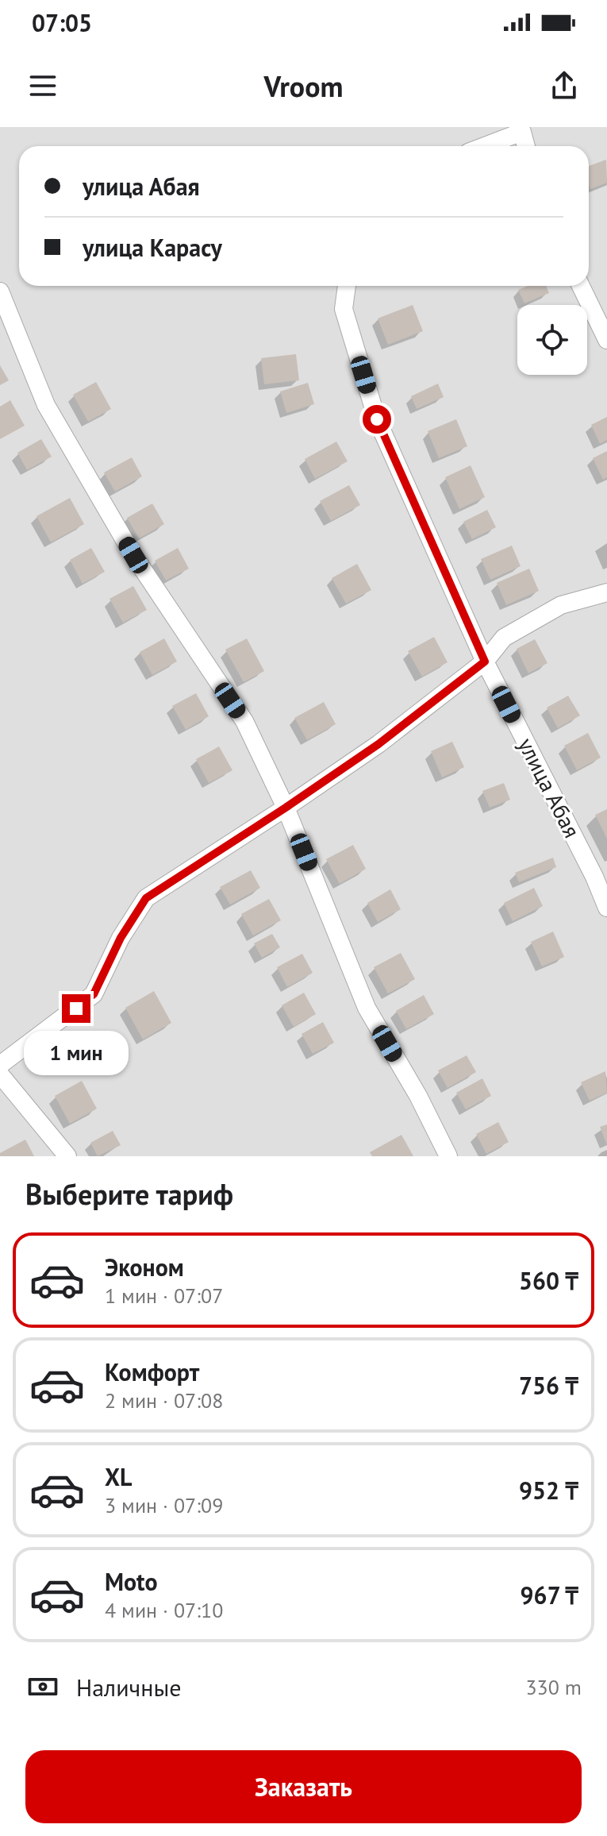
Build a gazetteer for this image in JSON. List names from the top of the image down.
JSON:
{
  "streets": {
    "street": ["улица Абая"]
  },
  "page": {
    "status": "07:05",
    "header": "Vroom",
    "banner": ["улица Абая", "улица Карасу"],
    "bubble": "1 мин",
    "heading": "Выберите тариф",
    "list": [
      {
        "name": "Эконом",
        "note": "1 мин · 07:07",
        "value": "560 ₸"
      },
      {
        "name": "Комфорт",
        "note": "2 мин · 07:08",
        "value": "756 ₸"
      },
      {
        "name": "XL",
        "note": "3 мин · 07:09",
        "value": "952 ₸"
      },
      {
        "name": "Moto",
        "note": "4 мин · 07:10",
        "value": "967 ₸"
      }
    ],
    "pay": ["Наличные", "330 m"],
    "buttons": "Заказать"
  }
}
